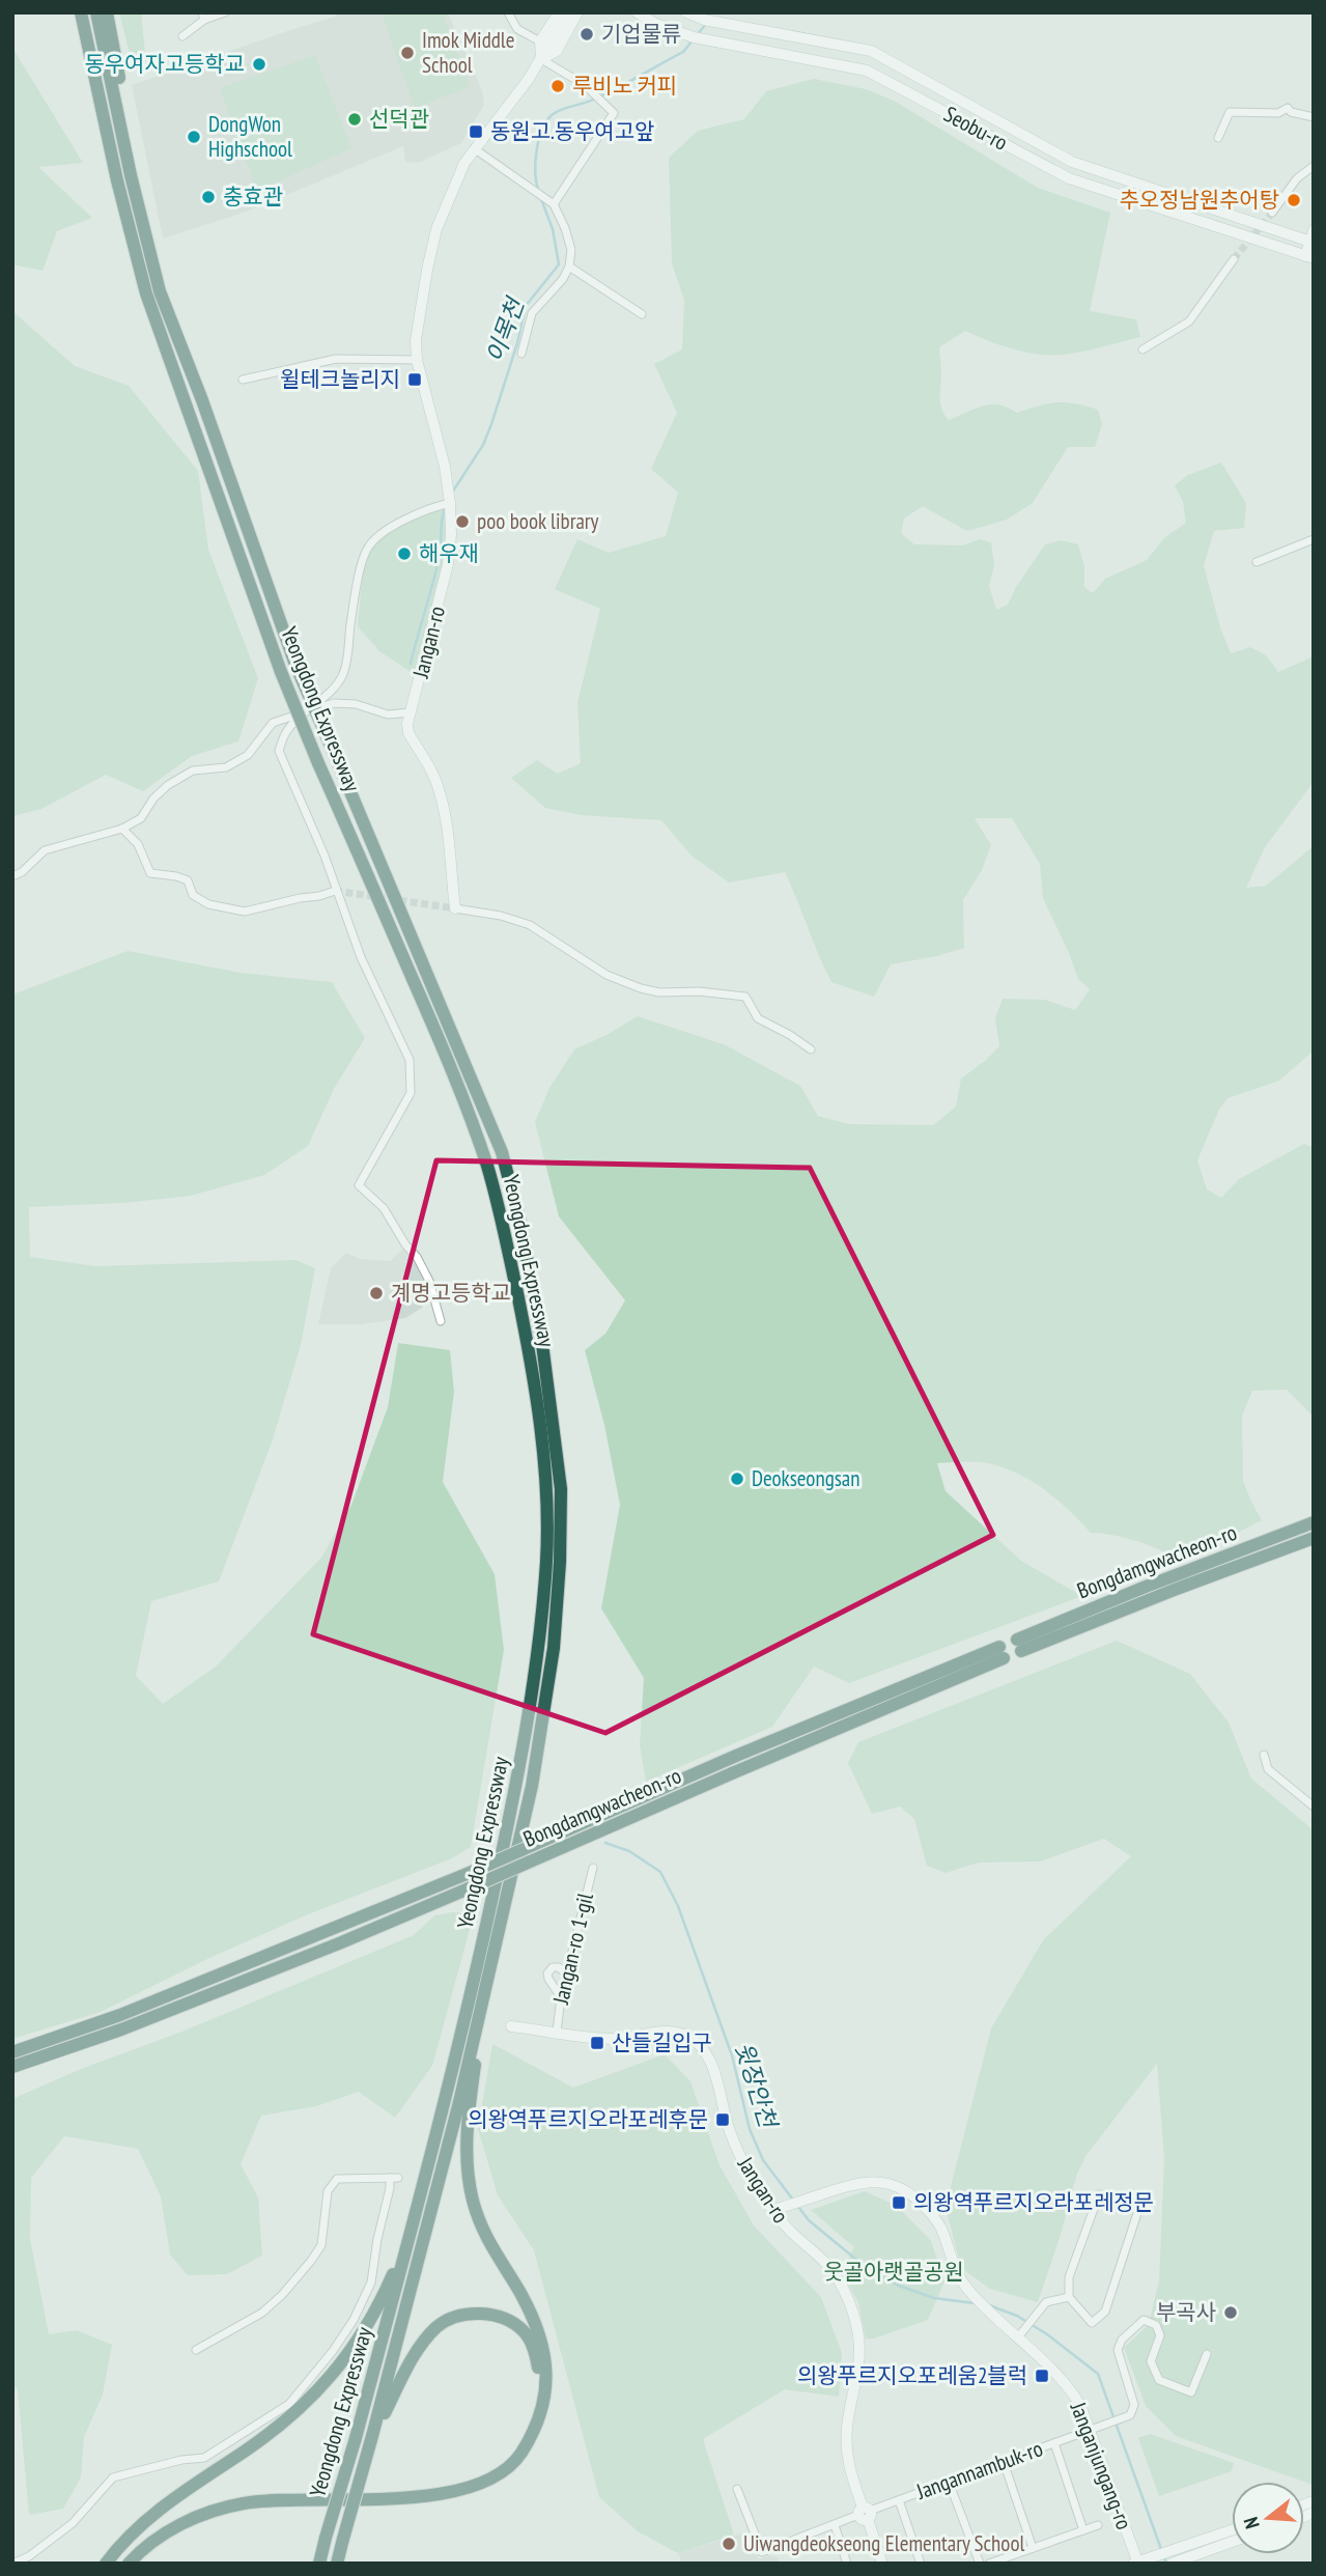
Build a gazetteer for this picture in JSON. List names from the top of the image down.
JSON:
{
  "streets": {
    "highway": ["Yeongdong Expressway", "Bongdamgwacheon-ro"],
    "street": [
      "Seobu-ro",
      "Jangan-ro",
      "Jangan-ro 1-gil",
      "Janganjungang-ro",
      "Jangannambuk-ro"
    ]
  },
  "crossings": [
    ["Jangan-ro", "Jangan-ro 1-gil"],
    ["Jangan-ro", "Janganjungang-ro"],
    ["Jangan-ro", "Jangannambuk-ro"],
    ["Janganjungang-ro", "Jangannambuk-ro"]
  ],
  "water": ["이목천", "윗장안천"],
  "parks": ["웃골아랫골공원"],
  "places": {
    "other": [
      "기업물류",
      "Imok Middle School",
      "동우여자고등학교",
      "루비노 커피",
      "선덕관",
      "DongWon Highschool",
      "충효관",
      "추오정남원추어탕",
      "poo book library",
      "해우재",
      "계명고등학교",
      "Deokseongsan",
      "부곡사",
      "Uiwangdeokseong Elementary School"
    ],
    "transit": [
      "동원고.동우여고앞",
      "윌테크놀리지",
      "산들길입구",
      "의왕역푸르지오라포레후문",
      "의왕역푸르지오라포레정문",
      "의왕푸르지오포레움2블럭"
    ]
  },
  "north": "left"
}
